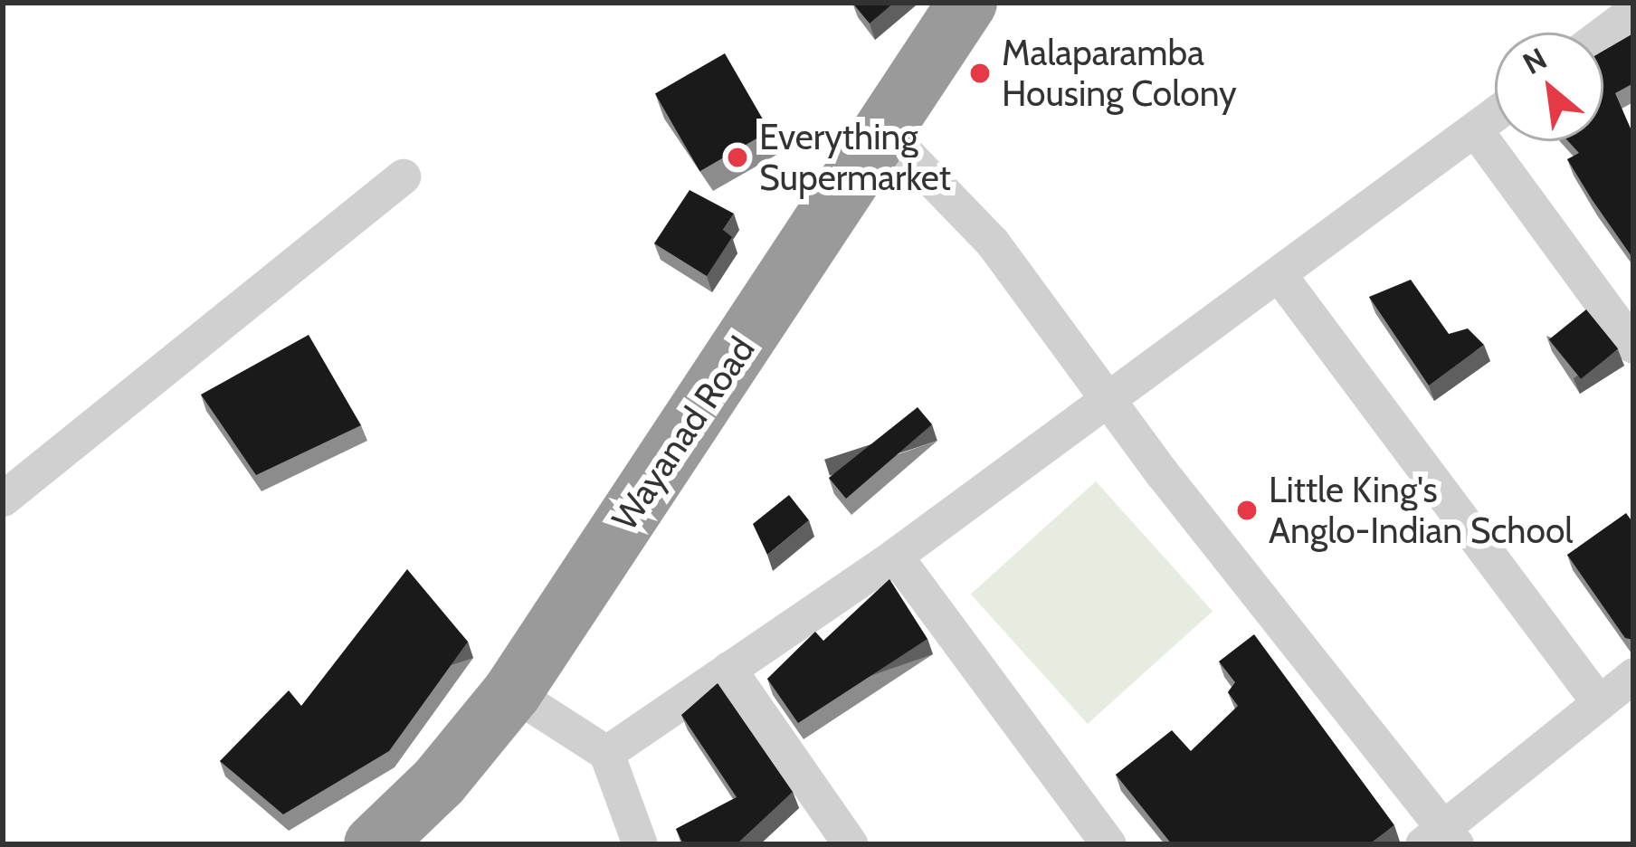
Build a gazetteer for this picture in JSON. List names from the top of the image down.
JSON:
{
  "streets": {
    "highway": ["Wayanad Road"]
  },
  "places": ["Malaparamba Housing Colony", "Everything Supermarket", "Little King's Anglo-Indian School"],
  "north": "top left"
}
